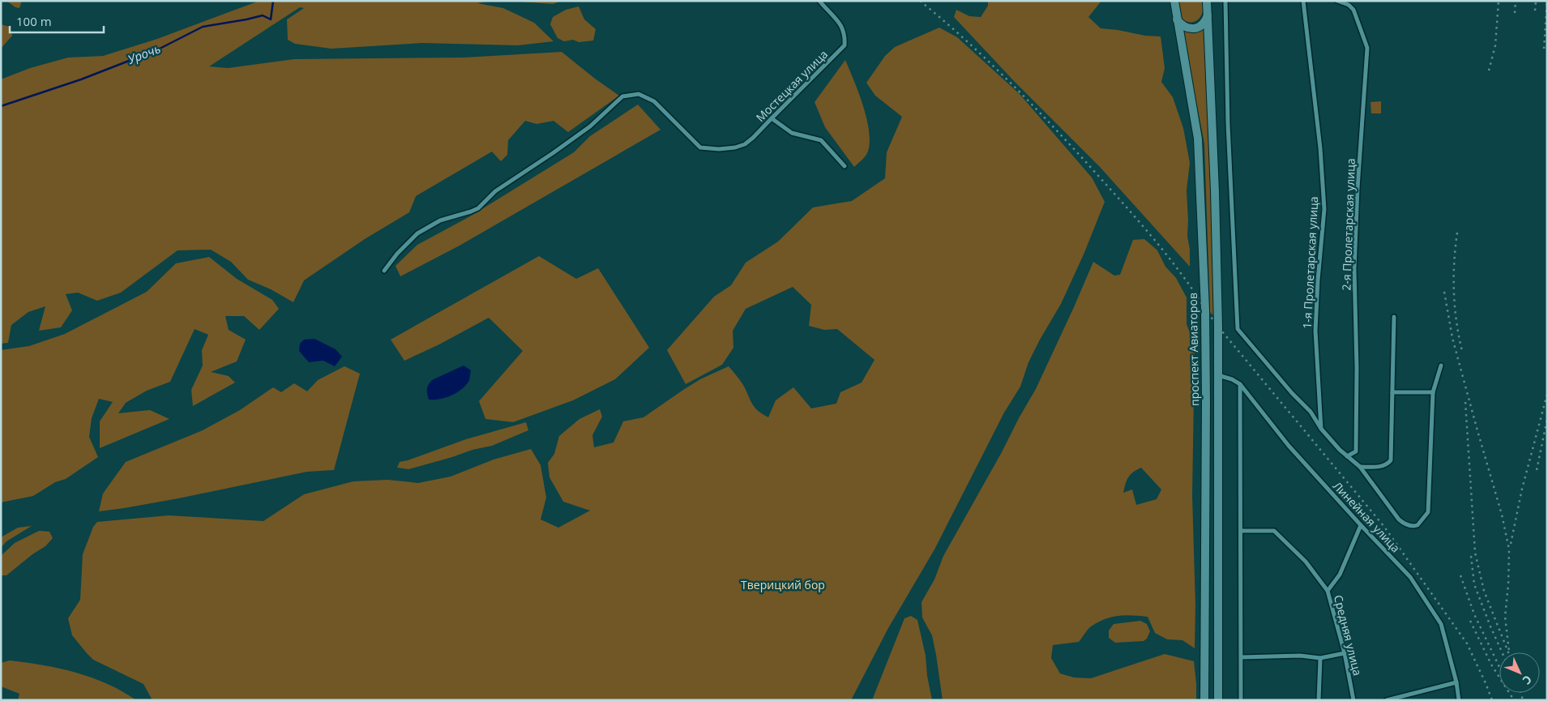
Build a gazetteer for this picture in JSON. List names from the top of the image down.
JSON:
{
  "streets": {
    "main road": ["проспект Авиаторов"],
    "street": [
      "Мостецкая улица",
      "2-я Пролетарская улица",
      "1-я Пролетарская улица",
      "Линейная улица",
      "Средняя улица"
    ]
  },
  "water": ["Урочь"],
  "parks": ["Тверицкий бор"],
  "scale_bar": "100 m",
  "north": "bottom right"
}
